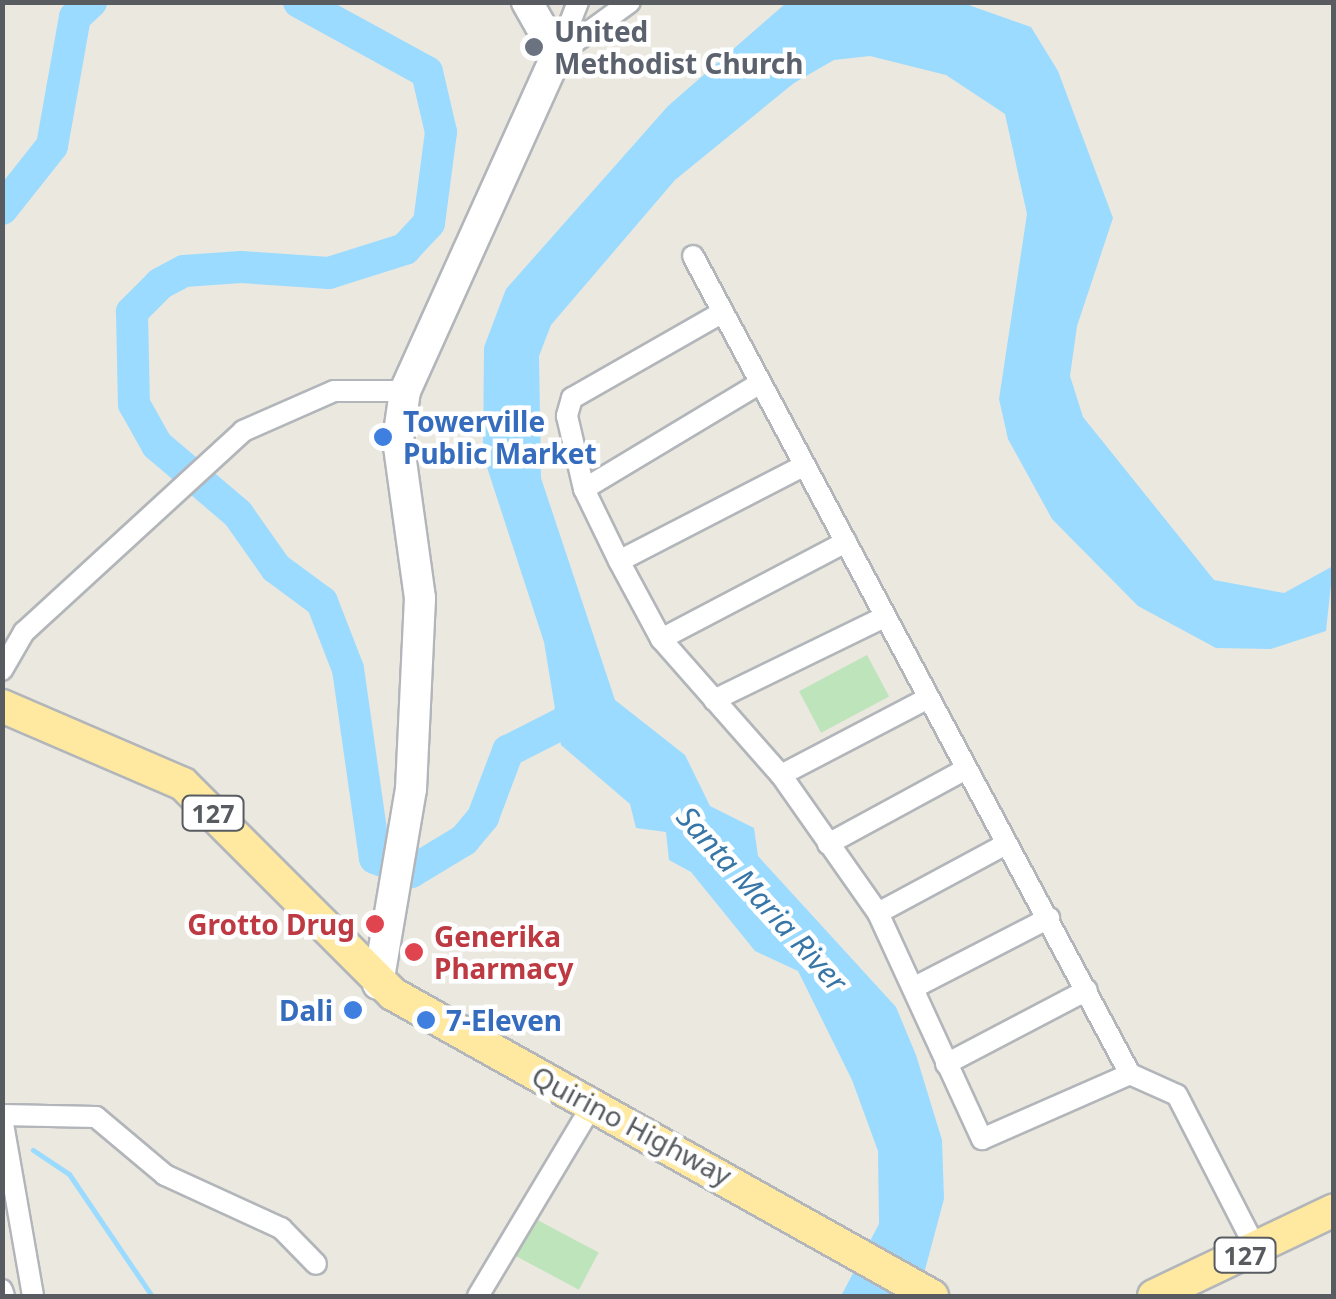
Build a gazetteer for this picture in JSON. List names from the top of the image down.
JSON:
{
  "streets": {
    "main road": ["127", "Quirino Highway"]
  },
  "water": ["Santa Maria River"],
  "places": [
    "United Methodist Church",
    "Towerville Public Market",
    "Grotto Drug",
    "Generika Pharmacy",
    "Dali",
    "7-Eleven"
  ]
}
